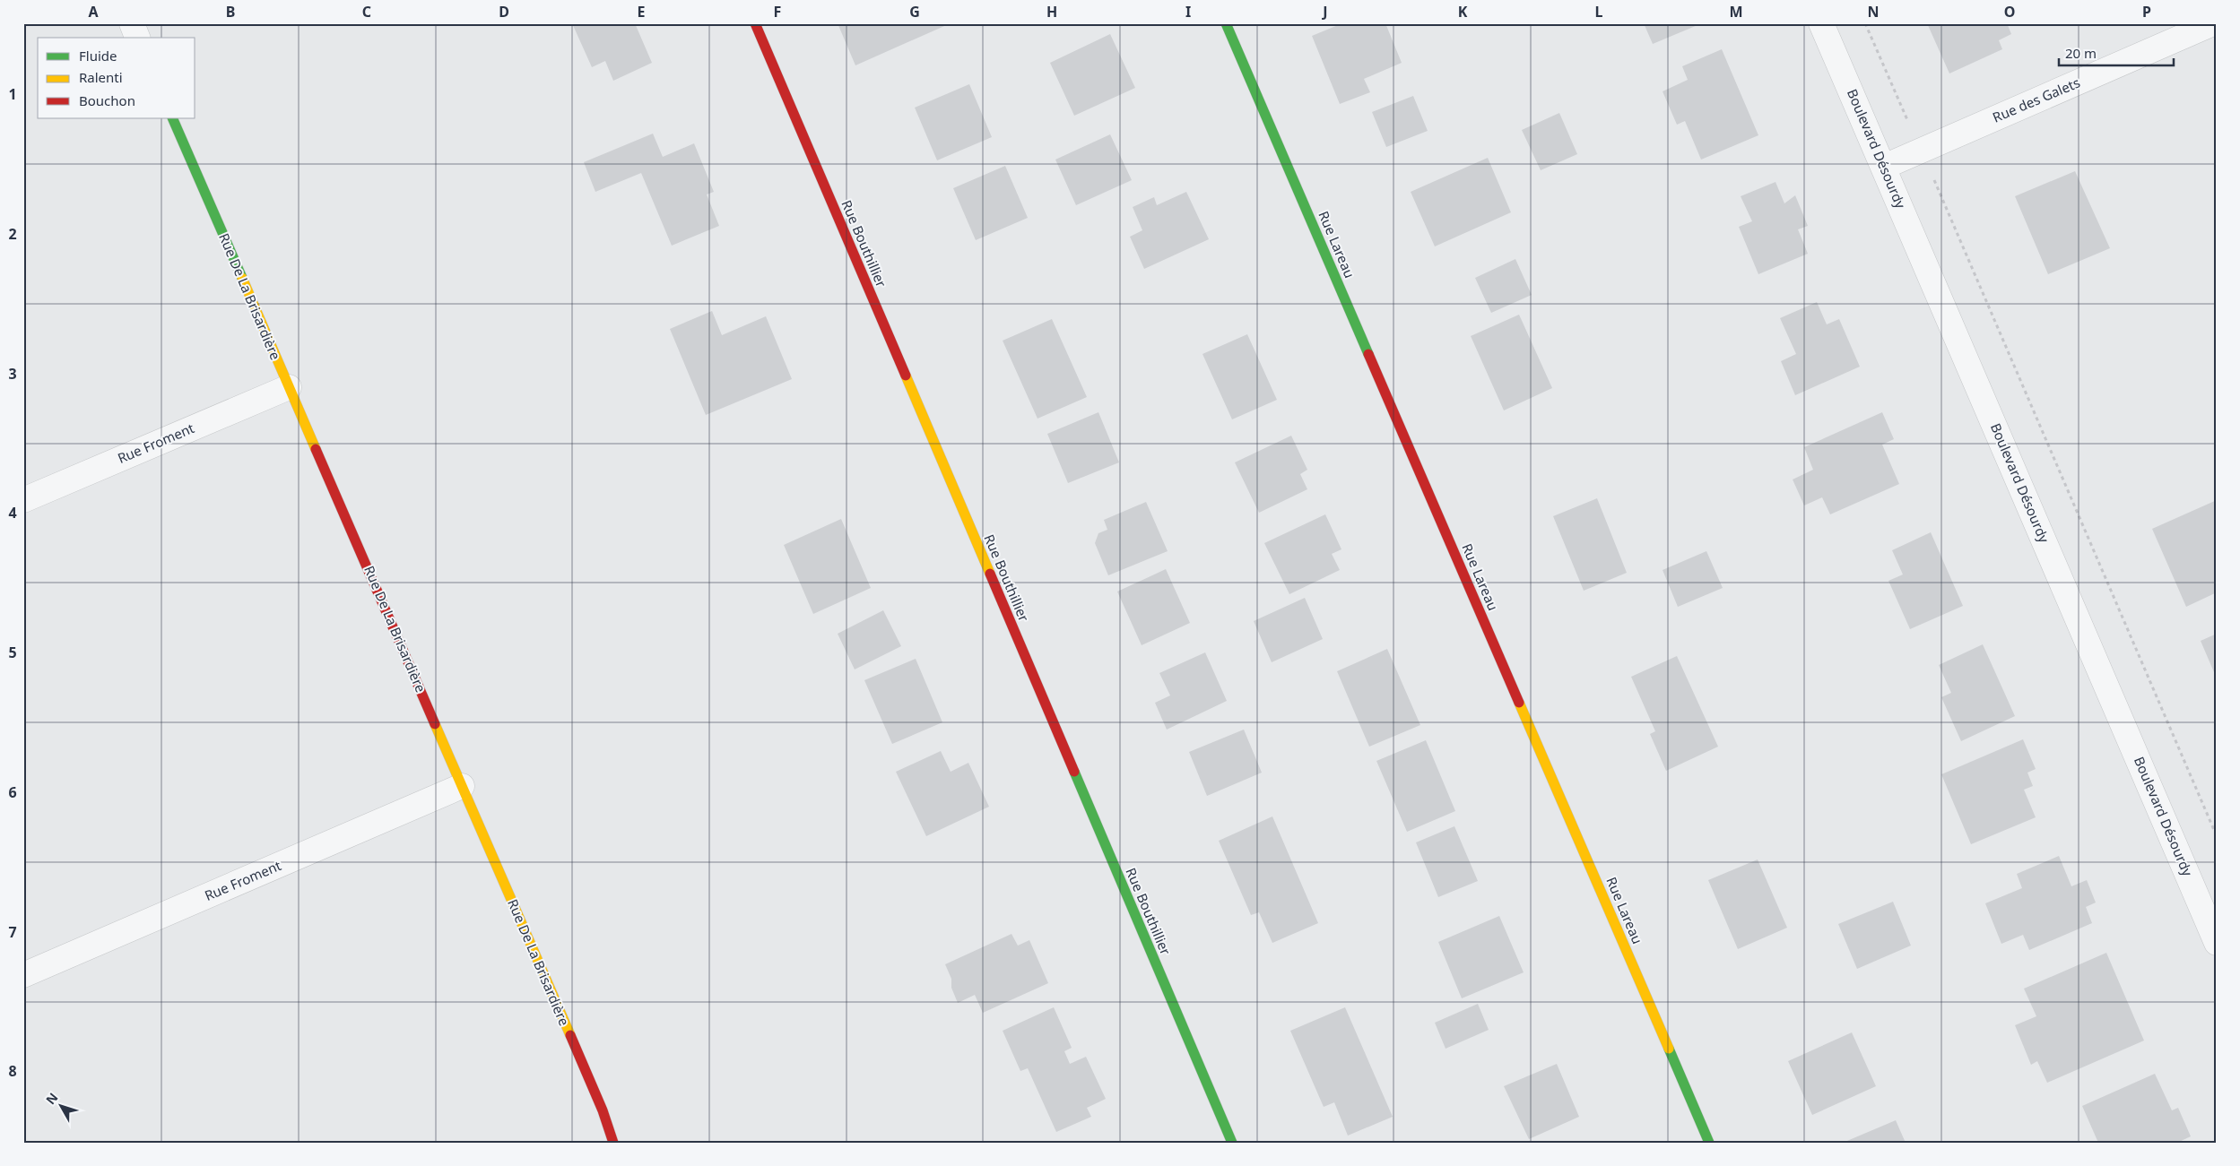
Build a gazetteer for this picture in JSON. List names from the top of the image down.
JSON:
{
  "streets": {
    "street": [
      "Rue des Galets",
      "Boulevard Désourdy",
      "Rue Bouthillier",
      "Rue Lareau",
      "Rue De La Brisardière",
      "Rue Froment"
    ]
  },
  "crossings": [
    ["Rue des Galets", "Boulevard Désourdy"],
    ["Rue De La Brisardière", "Rue Froment"]
  ],
  "legend": ["Fluide", "Ralenti", "Bouchon"],
  "scale_bar": "20 m",
  "north": "top left",
  "grid": {
    "columns": [
      "A",
      "B",
      "C",
      "D",
      "E",
      "F",
      "G",
      "H",
      "I",
      "J",
      "K",
      "L",
      "M",
      "N",
      "O",
      "P"
    ],
    "rows": [
      "1",
      "2",
      "3",
      "4",
      "5",
      "6",
      "7",
      "8"
    ]
  }
}
